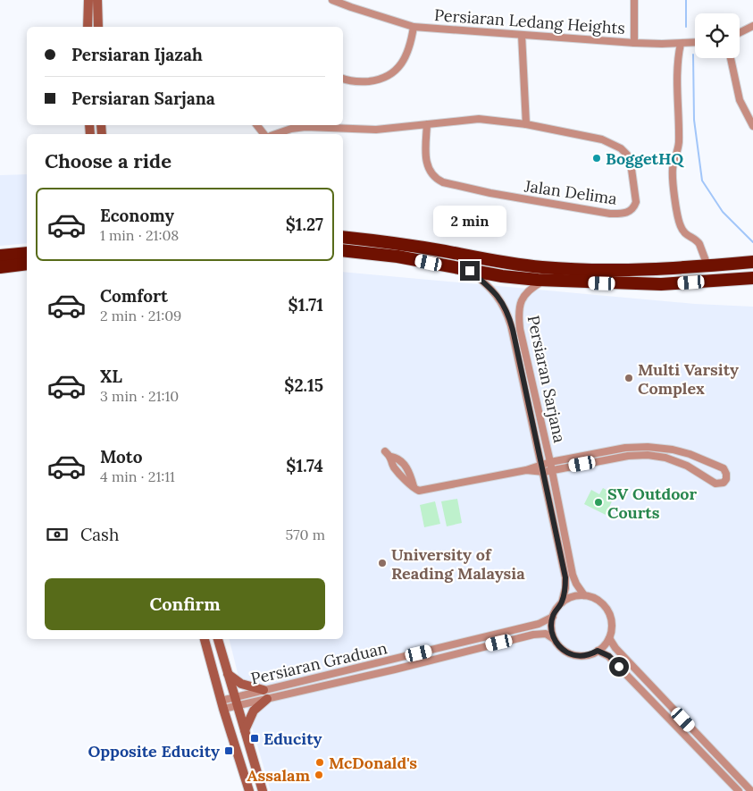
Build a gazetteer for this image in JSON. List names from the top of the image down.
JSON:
{
  "streets": {
    "street": [
      "Persiaran Ledang Heights",
      "Jalan Delima",
      "Persiaran Sarjana",
      "Persiaran Graduan"
    ]
  },
  "crossings": [
    ["Persiaran Sarjana", "Persiaran Graduan"]
  ],
  "places": {
    "other": [
      "BoggetHQ",
      "Multi Varsity Complex",
      "SV Outdoor Courts",
      "University of Reading Malaysia",
      "McDonald's",
      "Assalam"
    ],
    "transit": ["Educity", "Opposite Educity"]
  },
  "page": {
    "banner": ["Persiaran Ijazah", "Persiaran Sarjana"],
    "heading": "Choose a ride",
    "list": [
      {
        "name": "Economy",
        "note": "1 min · 21:08",
        "value": "$1.27"
      },
      {
        "name": "Comfort",
        "note": "2 min · 21:09",
        "value": "$1.71"
      },
      {
        "name": "XL",
        "note": "3 min · 21:10",
        "value": "$2.15"
      },
      {
        "name": "Moto",
        "note": "4 min · 21:11",
        "value": "$1.74"
      }
    ],
    "bubble": "2 min",
    "pay": ["Cash", "570 m"],
    "buttons": "Confirm"
  }
}
